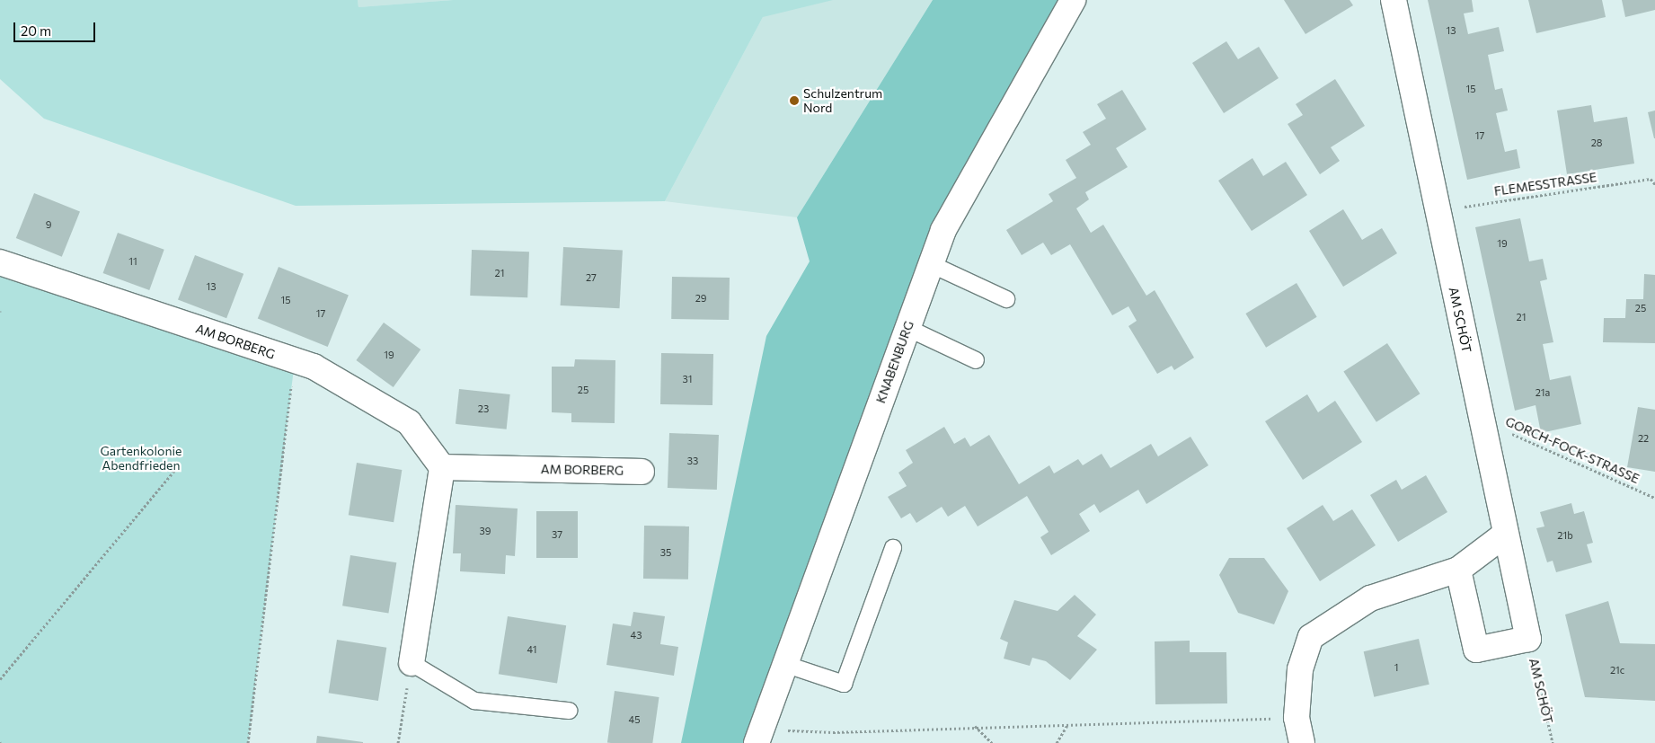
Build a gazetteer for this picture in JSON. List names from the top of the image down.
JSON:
{
  "streets": {
    "street": ["AM SCHÖT", "AM BORBERG", "KNABENBURG"],
    "path": ["FLEMESSTRASSE", "GORCH-FOCK-STRASSE"]
  },
  "crossings": [
    ["FLEMESSTRASSE", "AM SCHÖT"],
    ["AM SCHÖT", "GORCH-FOCK-STRASSE"]
  ],
  "parks": ["Gartenkolonie Abendfrieden"],
  "places": ["Schulzentrum Nord"],
  "house_numbers": [
    "13",
    "15",
    "17",
    "28",
    "9",
    "19",
    "11",
    "21",
    "27",
    "13",
    "29",
    "15",
    "25",
    "17",
    "21",
    "19",
    "31",
    "25",
    "21a",
    "23",
    "22",
    "33",
    "39",
    "37",
    "21b",
    "35",
    "43",
    "41",
    "1",
    "21c",
    "45"
  ],
  "scale_bar": "20 m"
}
